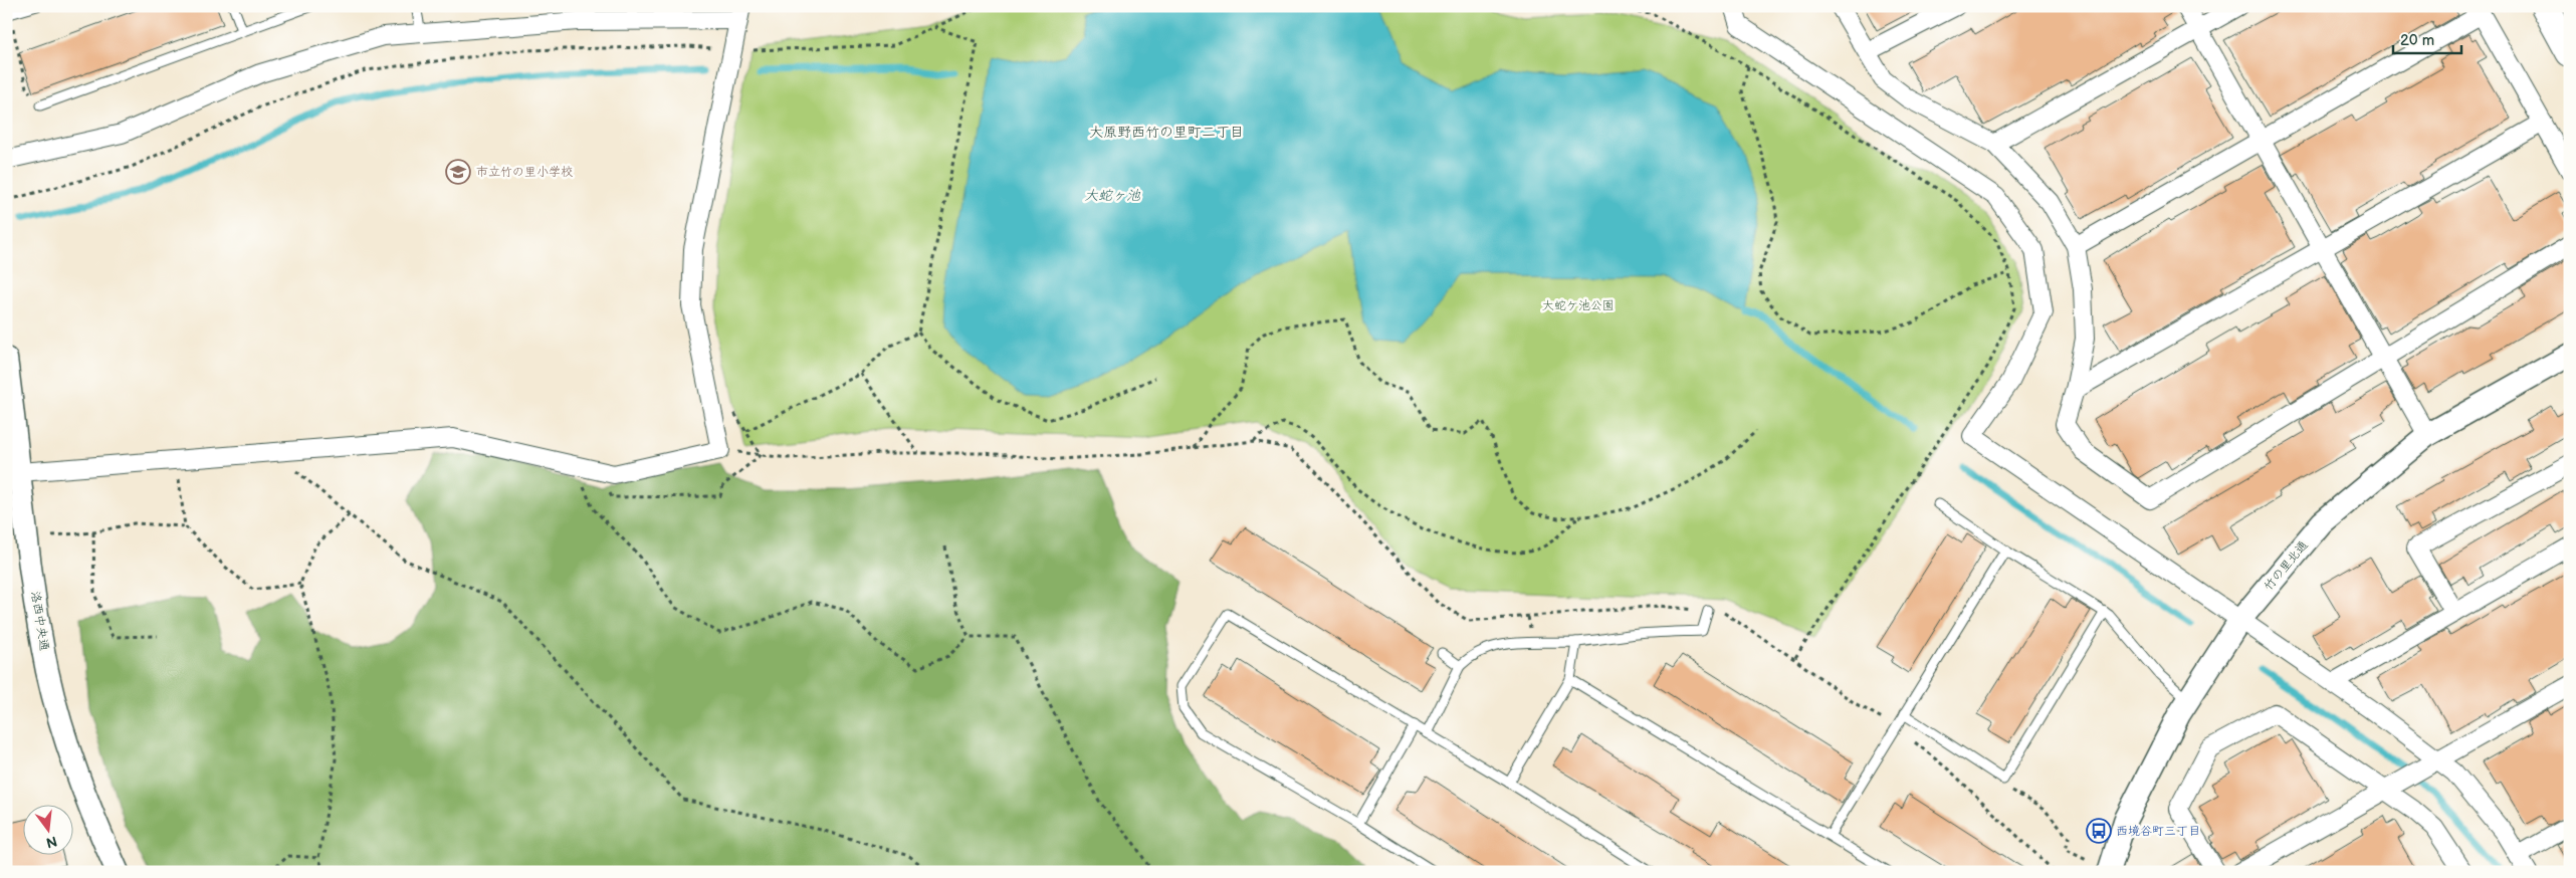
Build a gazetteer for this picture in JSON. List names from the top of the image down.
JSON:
{
  "streets": {
    "street": ["竹の里北通", "洛西中央通"]
  },
  "districts": ["大原野西竹の里町二丁目"],
  "water": ["大蛇ヶ池"],
  "parks": ["大蛇ケ池公園"],
  "places": {
    "school or university": ["市立竹の里小学校"],
    "bus stop": ["西境谷町三丁目"]
  },
  "scale_bar": "20 m",
  "north": "bottom"
}
